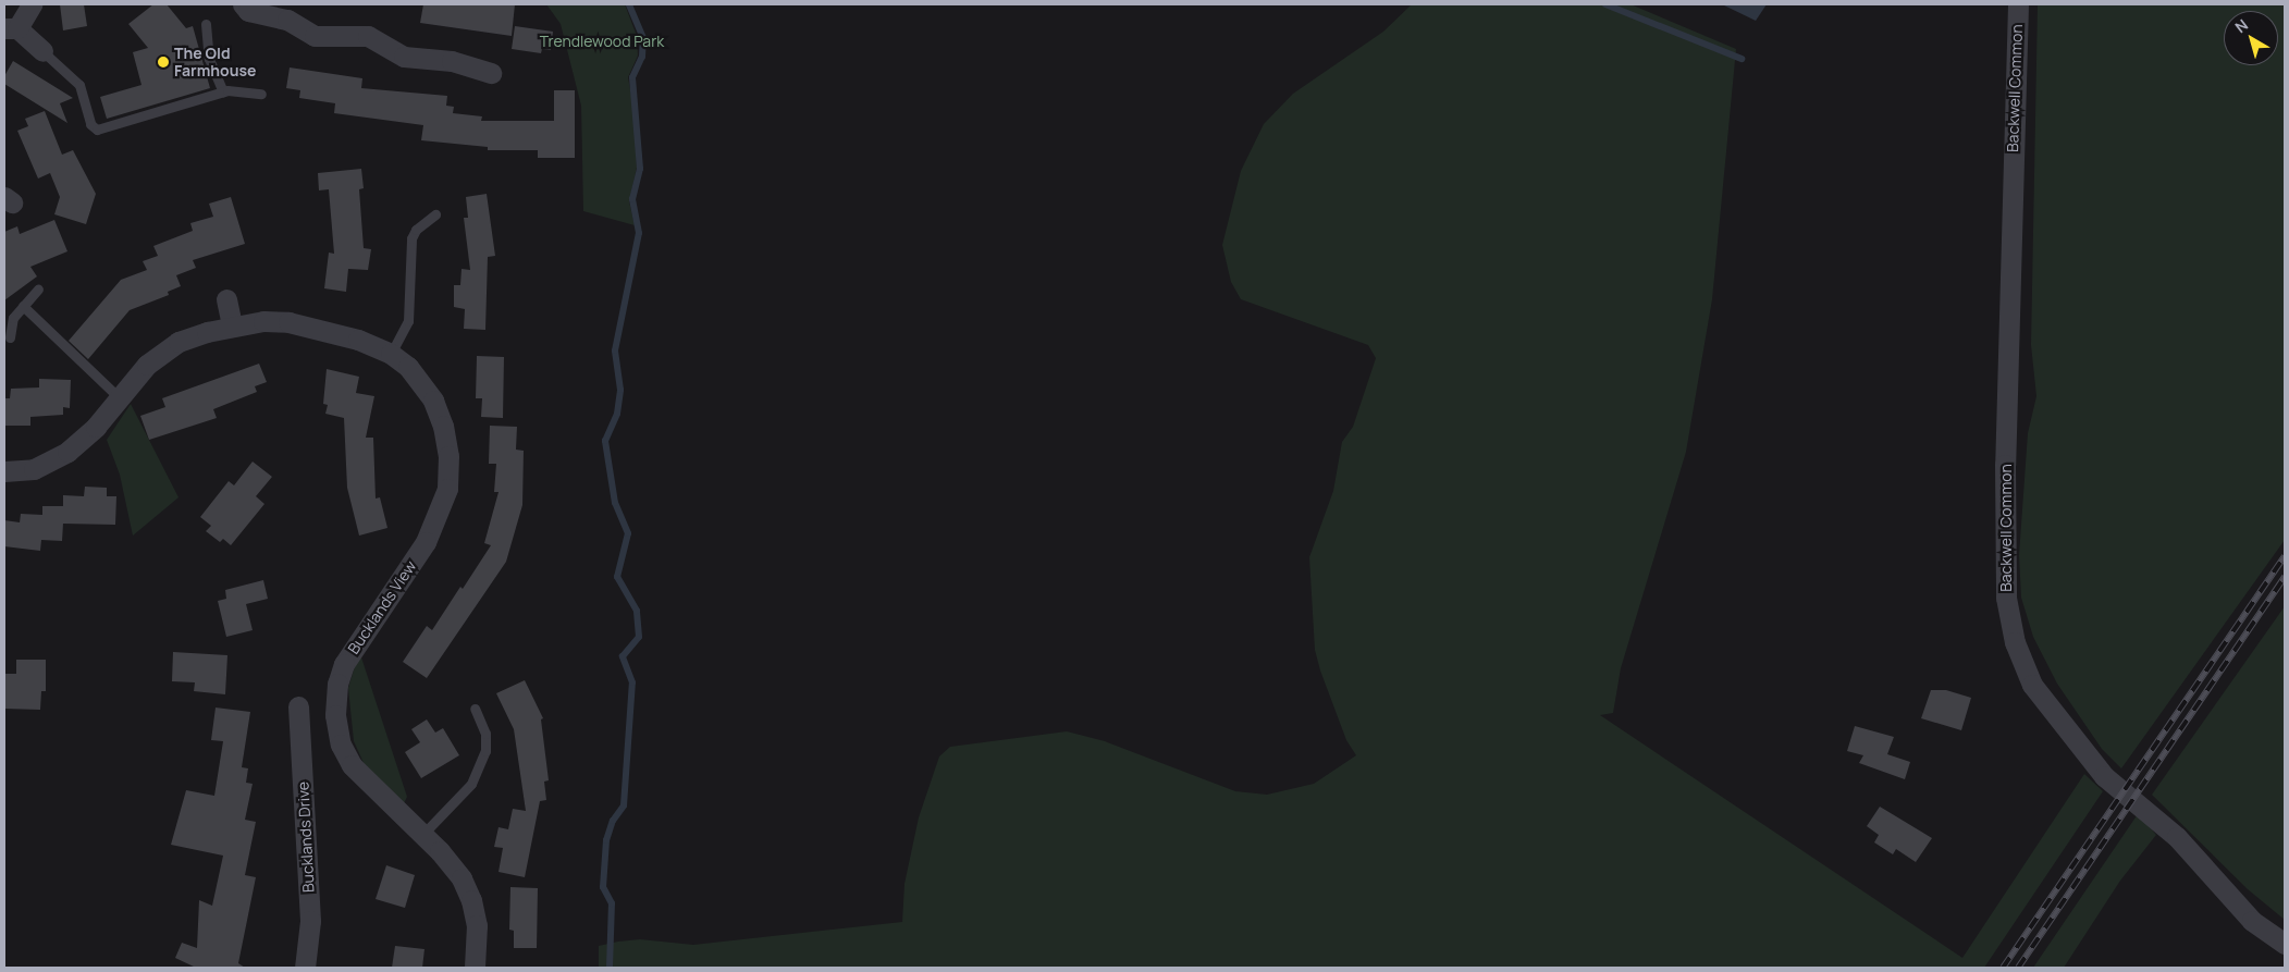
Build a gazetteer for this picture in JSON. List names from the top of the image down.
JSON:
{
  "streets": {
    "street": ["Backwell Common", "Bucklands View", "Bucklands Drive"]
  },
  "parks": ["Trendlewood Park"],
  "places": ["The Old Farmhouse"],
  "north": "top left"
}
